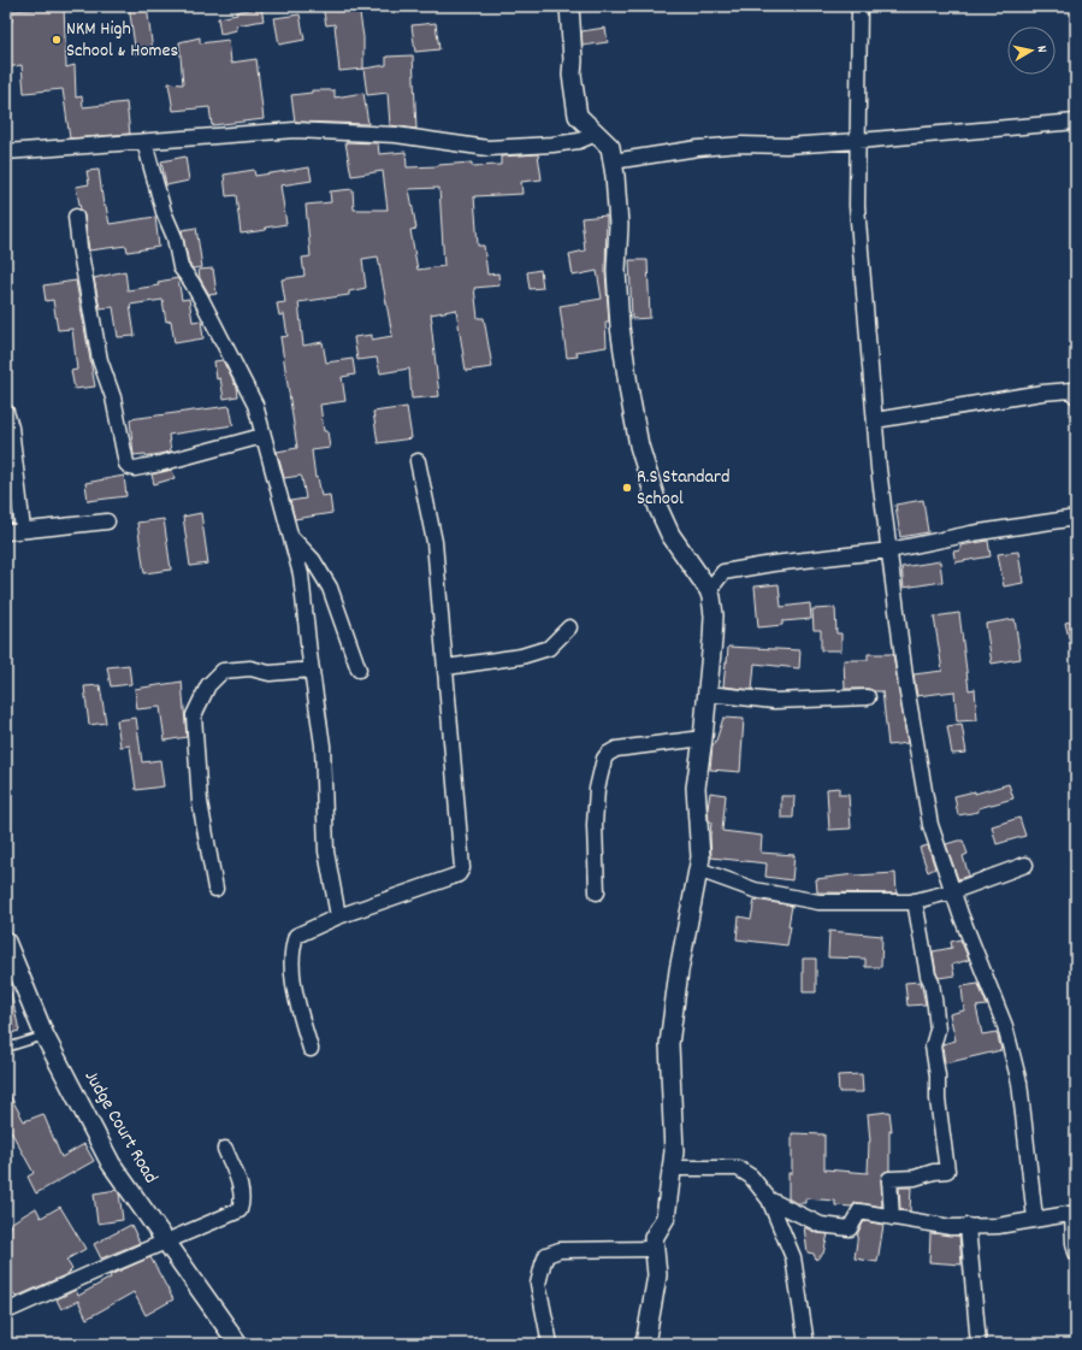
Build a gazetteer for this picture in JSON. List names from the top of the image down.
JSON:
{
  "streets": {
    "street": ["Judge Court Road"]
  },
  "places": ["NKM High School & Homes", "R.S Standard School"],
  "north": "right"
}
